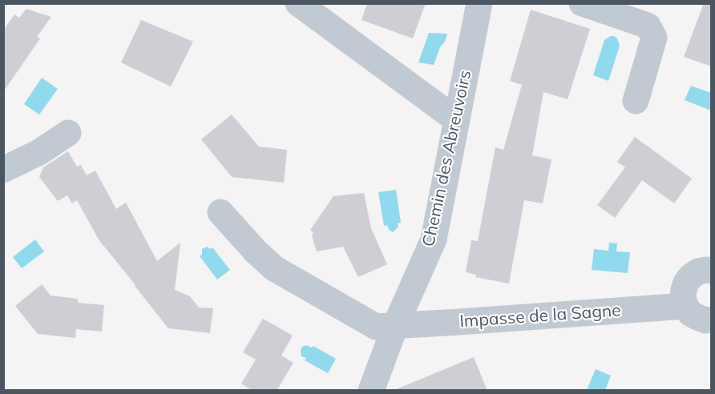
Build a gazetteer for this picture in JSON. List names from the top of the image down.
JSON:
{
  "streets": {
    "street": ["Chemin des Abreuvoirs", "Impasse de la Sagne"]
  },
  "crossings": [
    ["Chemin des Abreuvoirs", "Impasse de la Sagne"]
  ]
}
